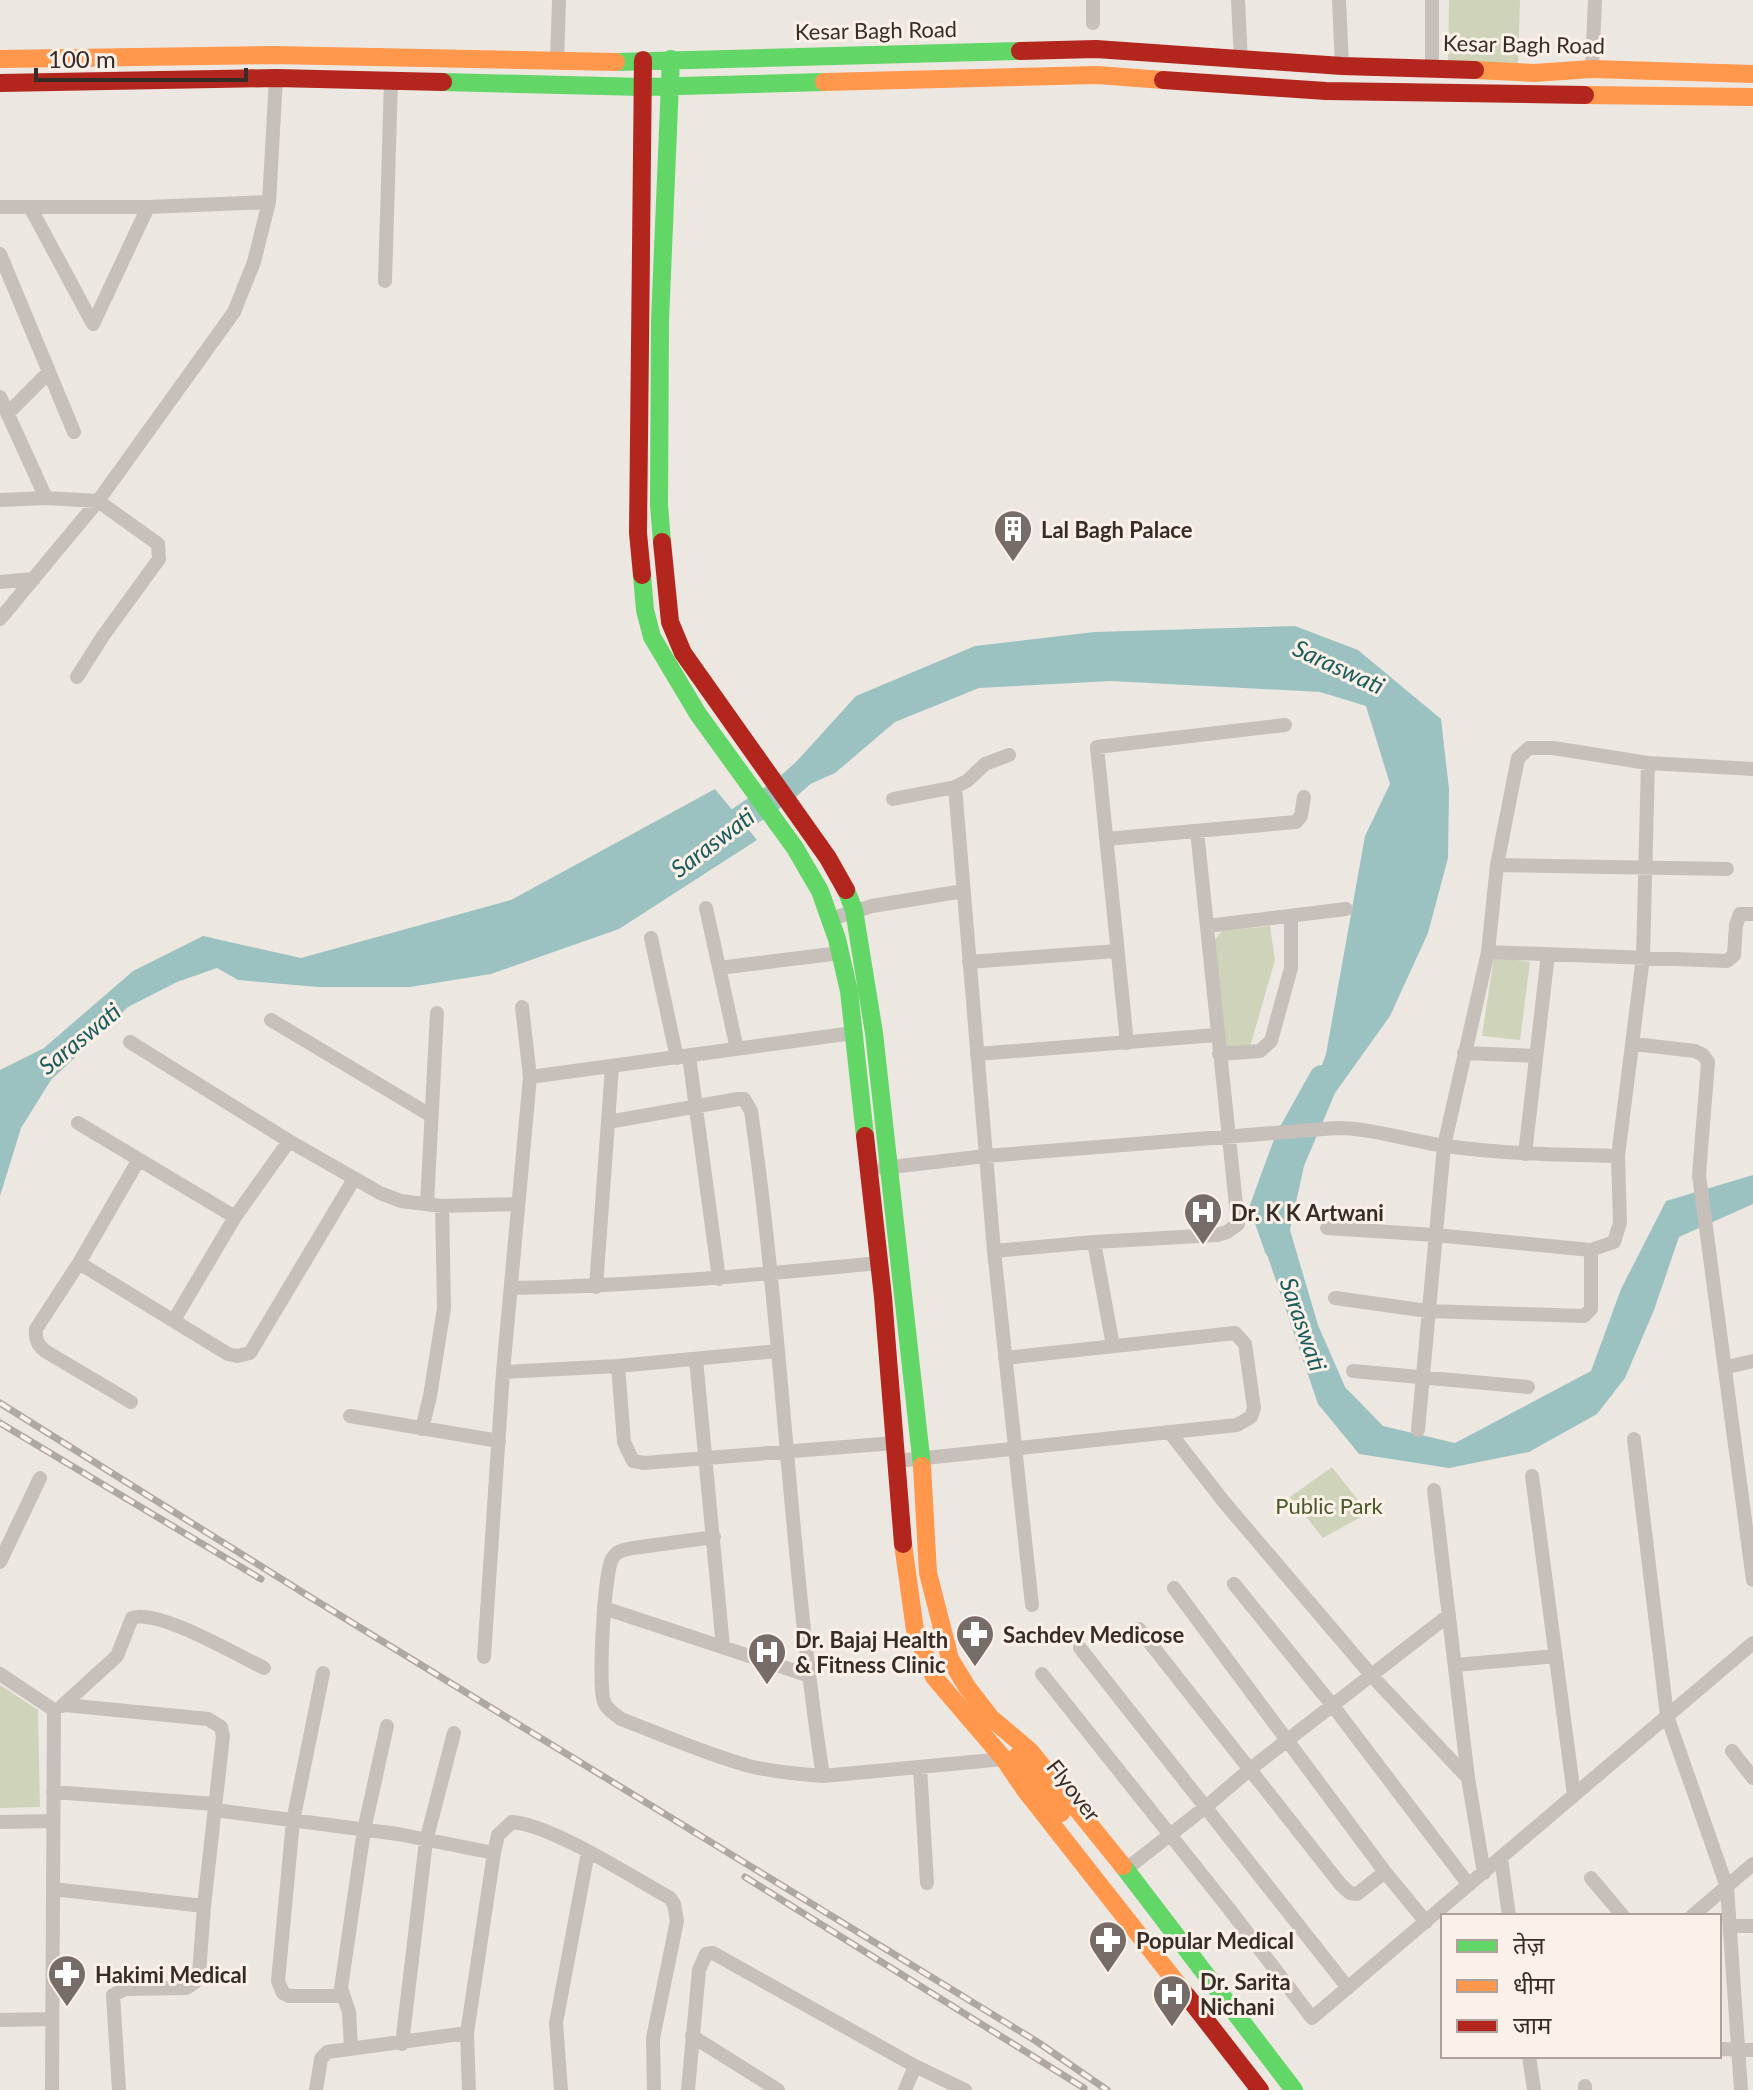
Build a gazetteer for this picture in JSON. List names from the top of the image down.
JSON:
{
  "streets": {
    "main road": ["Kesar Bagh Road", "Flyover"]
  },
  "water": ["Saraswati"],
  "parks": ["Public Park"],
  "places": {
    "building": ["Lal Bagh Palace"],
    "hospital": ["Dr. K K Artwani", "Dr. Bajaj Health & Fitness Clinic", "Dr. Sarita Nichani"],
    "pharmacy": ["Sachdev Medicose", "Popular Medical", "Hakimi Medical"]
  },
  "legend": ["तेज़", "धीमा", "जाम"],
  "scale_bar": "100 m"
}
